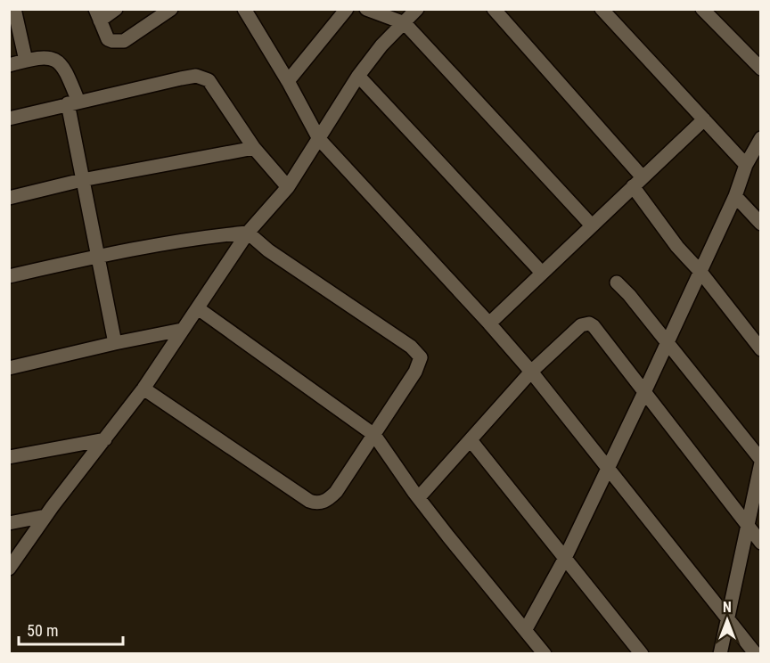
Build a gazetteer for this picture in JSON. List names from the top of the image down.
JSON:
{
  "scale_bar": "50 m",
  "north": "top"
}
